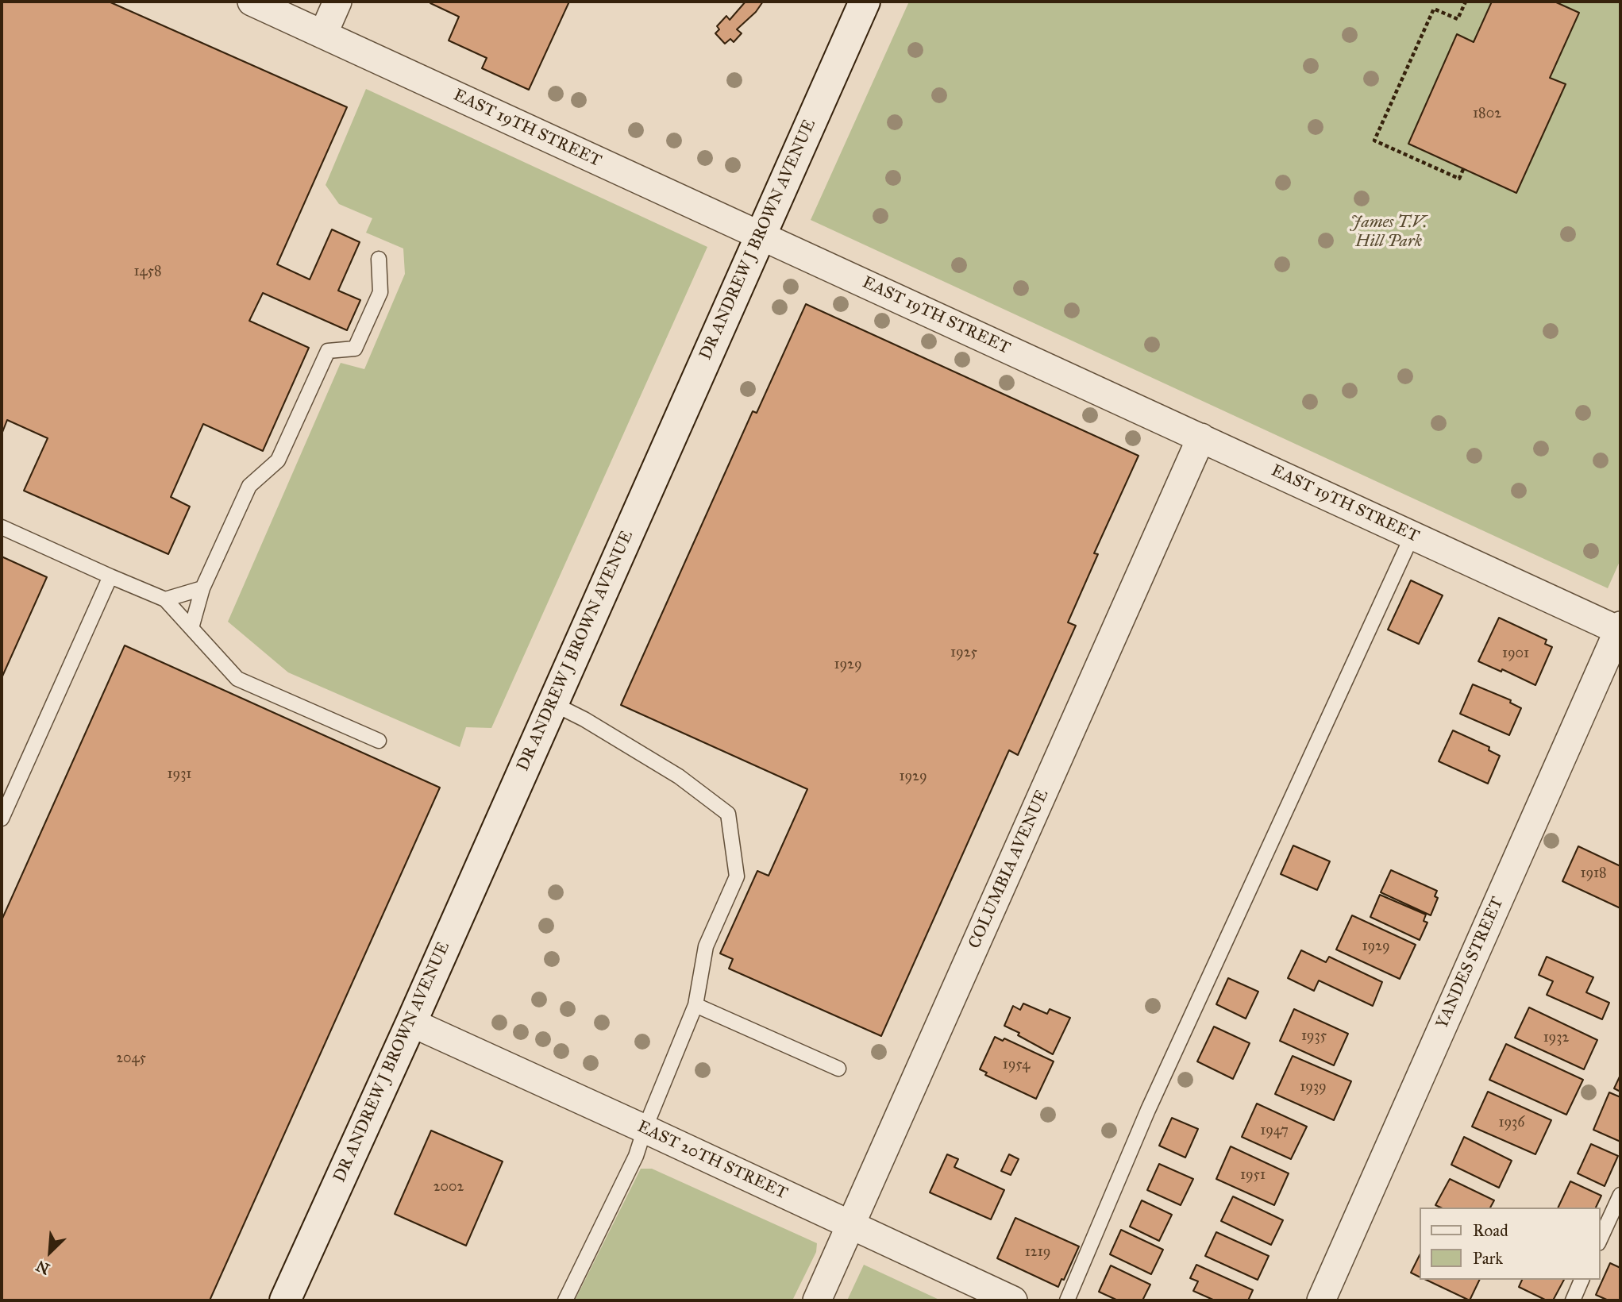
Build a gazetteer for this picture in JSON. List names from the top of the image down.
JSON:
{
  "streets": {
    "main road": ["DR ANDREW J BROWN AVENUE"],
    "street": [
      "EAST 19TH STREET",
      "COLUMBIA AVENUE",
      "YANDES STREET",
      "EAST 20TH STREET"
    ]
  },
  "crossings": [
    ["EAST 19TH STREET", "DR ANDREW J BROWN AVENUE"],
    ["EAST 19TH STREET", "COLUMBIA AVENUE"],
    ["EAST 19TH STREET", "YANDES STREET"],
    ["DR ANDREW J BROWN AVENUE", "EAST 20TH STREET"],
    ["COLUMBIA AVENUE", "EAST 20TH STREET"]
  ],
  "parks": ["James T.V. Hill Park"],
  "house_numbers": [
    "1802",
    "1458",
    "1925",
    "1901",
    "1929",
    "1931",
    "1929",
    "1918",
    "1929",
    "1935",
    "1932",
    "2045",
    "1954",
    "1939",
    "1936",
    "1947",
    "1951",
    "2002",
    "1219"
  ],
  "legend": ["Road", "Park"],
  "north": "bottom left"
}
